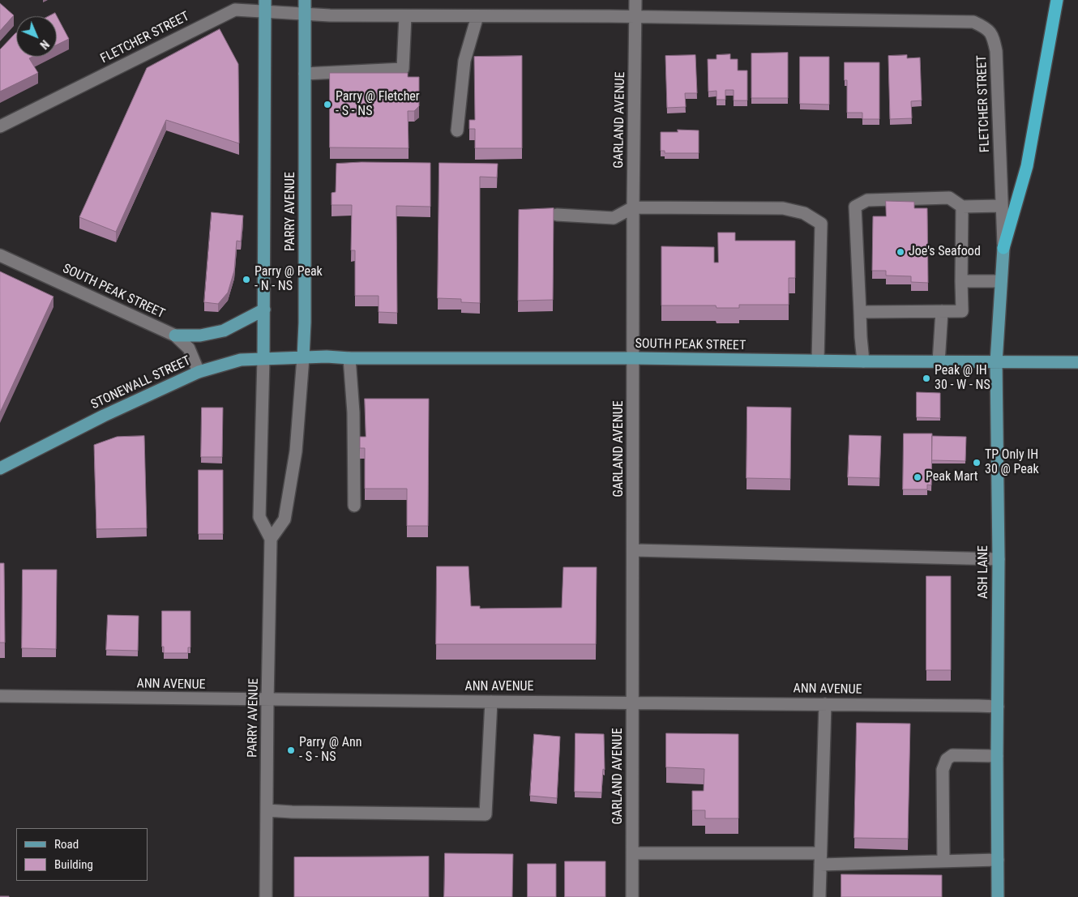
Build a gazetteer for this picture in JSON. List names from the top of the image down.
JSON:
{
  "streets": {
    "main road": [
      "PARRY AVENUE",
      "SOUTH PEAK STREET",
      "STONEWALL STREET",
      "ASH LANE"
    ],
    "street": ["FLETCHER STREET", "GARLAND AVENUE", "ANN AVENUE"]
  },
  "crossings": [
    ["FLETCHER STREET", "GARLAND AVENUE"],
    ["FLETCHER STREET", "PARRY AVENUE"],
    ["FLETCHER STREET", "ASH LANE"],
    ["GARLAND AVENUE", "SOUTH PEAK STREET"],
    ["GARLAND AVENUE", "ANN AVENUE"],
    ["PARRY AVENUE", "SOUTH PEAK STREET"],
    ["PARRY AVENUE", "STONEWALL STREET"],
    ["PARRY AVENUE", "ANN AVENUE"],
    ["SOUTH PEAK STREET", "STONEWALL STREET"],
    ["SOUTH PEAK STREET", "ASH LANE"],
    ["ASH LANE", "ANN AVENUE"]
  ],
  "places": [
    "Parry @ Fletcher - S - NS",
    "Joe's Seafood",
    "Parry @ Peak - N - NS",
    "Peak @ IH 30 - W - NS",
    "TP Only IH 30 @ Peak",
    "Peak Mart",
    "Parry @ Ann - S - NS"
  ],
  "legend": ["Road", "Building"],
  "north": "bottom right"
}
